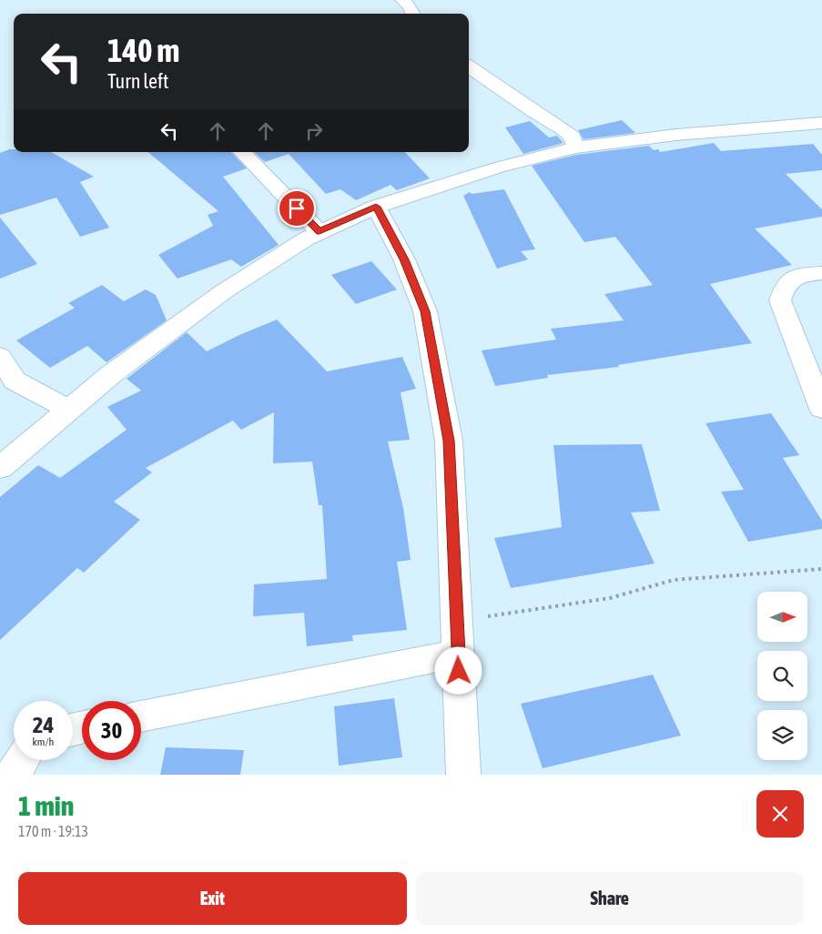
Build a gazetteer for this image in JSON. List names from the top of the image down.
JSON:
{
  "north": "right",
  "page": {
    "turn": ["140 m", "Turn left"],
    "speed": "24 km/h",
    "limit": "30",
    "heading": ["1 min", "170 m · 19:13"],
    "buttons": ["Exit", "Share"]
  }
}
